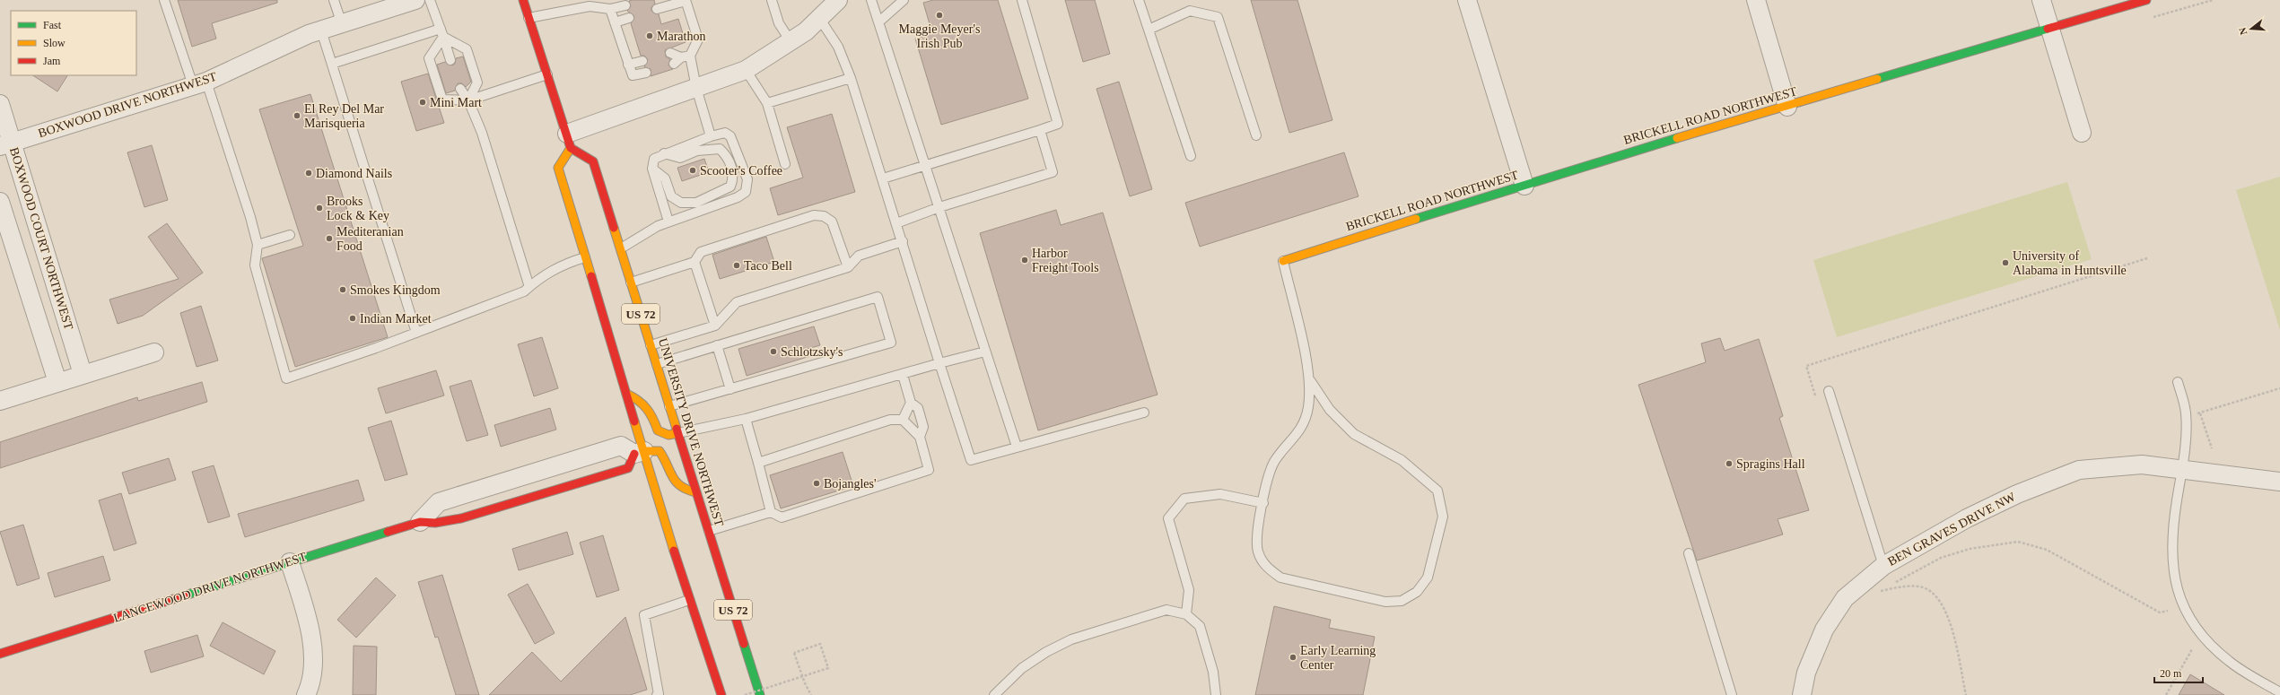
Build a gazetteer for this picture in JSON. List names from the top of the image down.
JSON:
{
  "streets": {
    "main road": [
      "BRICKELL ROAD NORTHWEST",
      "US 72",
      "UNIVERSITY DRIVE NORTHWEST",
      "LANCEWOOD DRIVE NORTHWEST"
    ],
    "street": ["BOXWOOD DRIVE NORTHWEST", "BOXWOOD COURT NORTHWEST", "BEN GRAVES DRIVE NW"]
  },
  "crossings": [
    ["BOXWOOD DRIVE NORTHWEST", "BOXWOOD COURT NORTHWEST"],
    ["US 72", "UNIVERSITY DRIVE NORTHWEST"],
    ["US 72", "LANCEWOOD DRIVE NORTHWEST"]
  ],
  "places": [
    "Maggie Meyer's Irish Pub",
    "Marathon",
    "Mini Mart",
    "El Rey Del Mar Marisqueria",
    "Scooter's Coffee",
    "Diamond Nails",
    "Brooks Lock & Key",
    "Mediteranian Food",
    "Harbor Freight Tools",
    "University of Alabama in Huntsville",
    "Taco Bell",
    "Smokes Kingdom",
    "Indian Market",
    "Schlotzsky's",
    "Spragins Hall",
    "Bojangles'",
    "Early Learning Center"
  ],
  "legend": ["Fast", "Slow", "Jam"],
  "scale_bar": "20 m",
  "north": "left"
}
